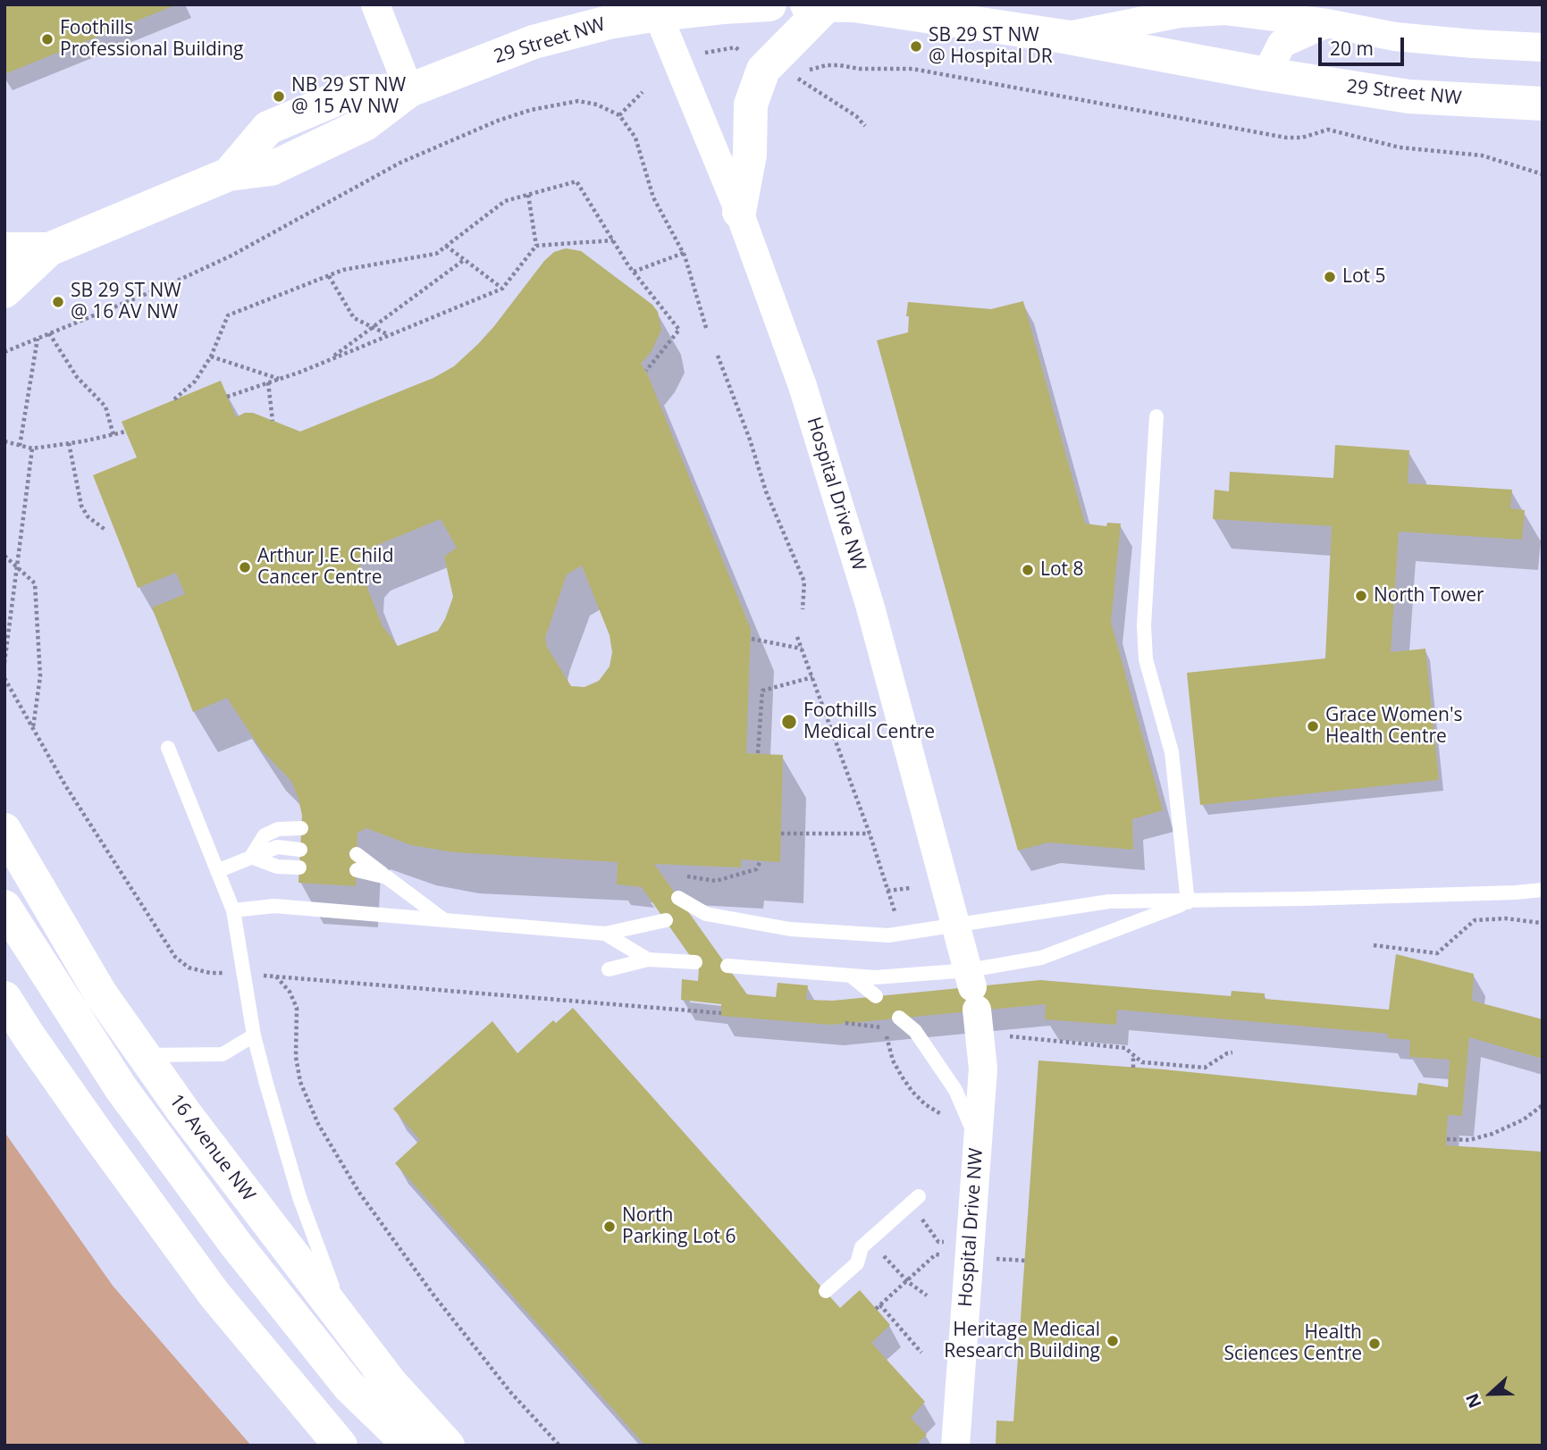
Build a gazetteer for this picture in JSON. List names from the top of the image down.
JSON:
{
  "streets": {
    "main road": ["29 Street NW", "16 Avenue NW"],
    "street": ["Hospital Drive NW"]
  },
  "crossings": [
    ["29 Street NW", "Hospital Drive NW"]
  ],
  "places": [
    "Foothills Professional Building",
    "SB 29 ST NW @ Hospital DR",
    "NB 29 ST NW @ 15 AV NW",
    "Lot 5",
    "SB 29 ST NW @ 16 AV NW",
    "Arthur J.E. Child Cancer Centre",
    "Lot 8",
    "North Tower",
    "Foothills Medical Centre",
    "Grace Women's Health Centre",
    "North Parking Lot 6",
    "Heritage Medical Research Building",
    "Health Sciences Centre"
  ],
  "scale_bar": "20 m",
  "north": "left"
}
